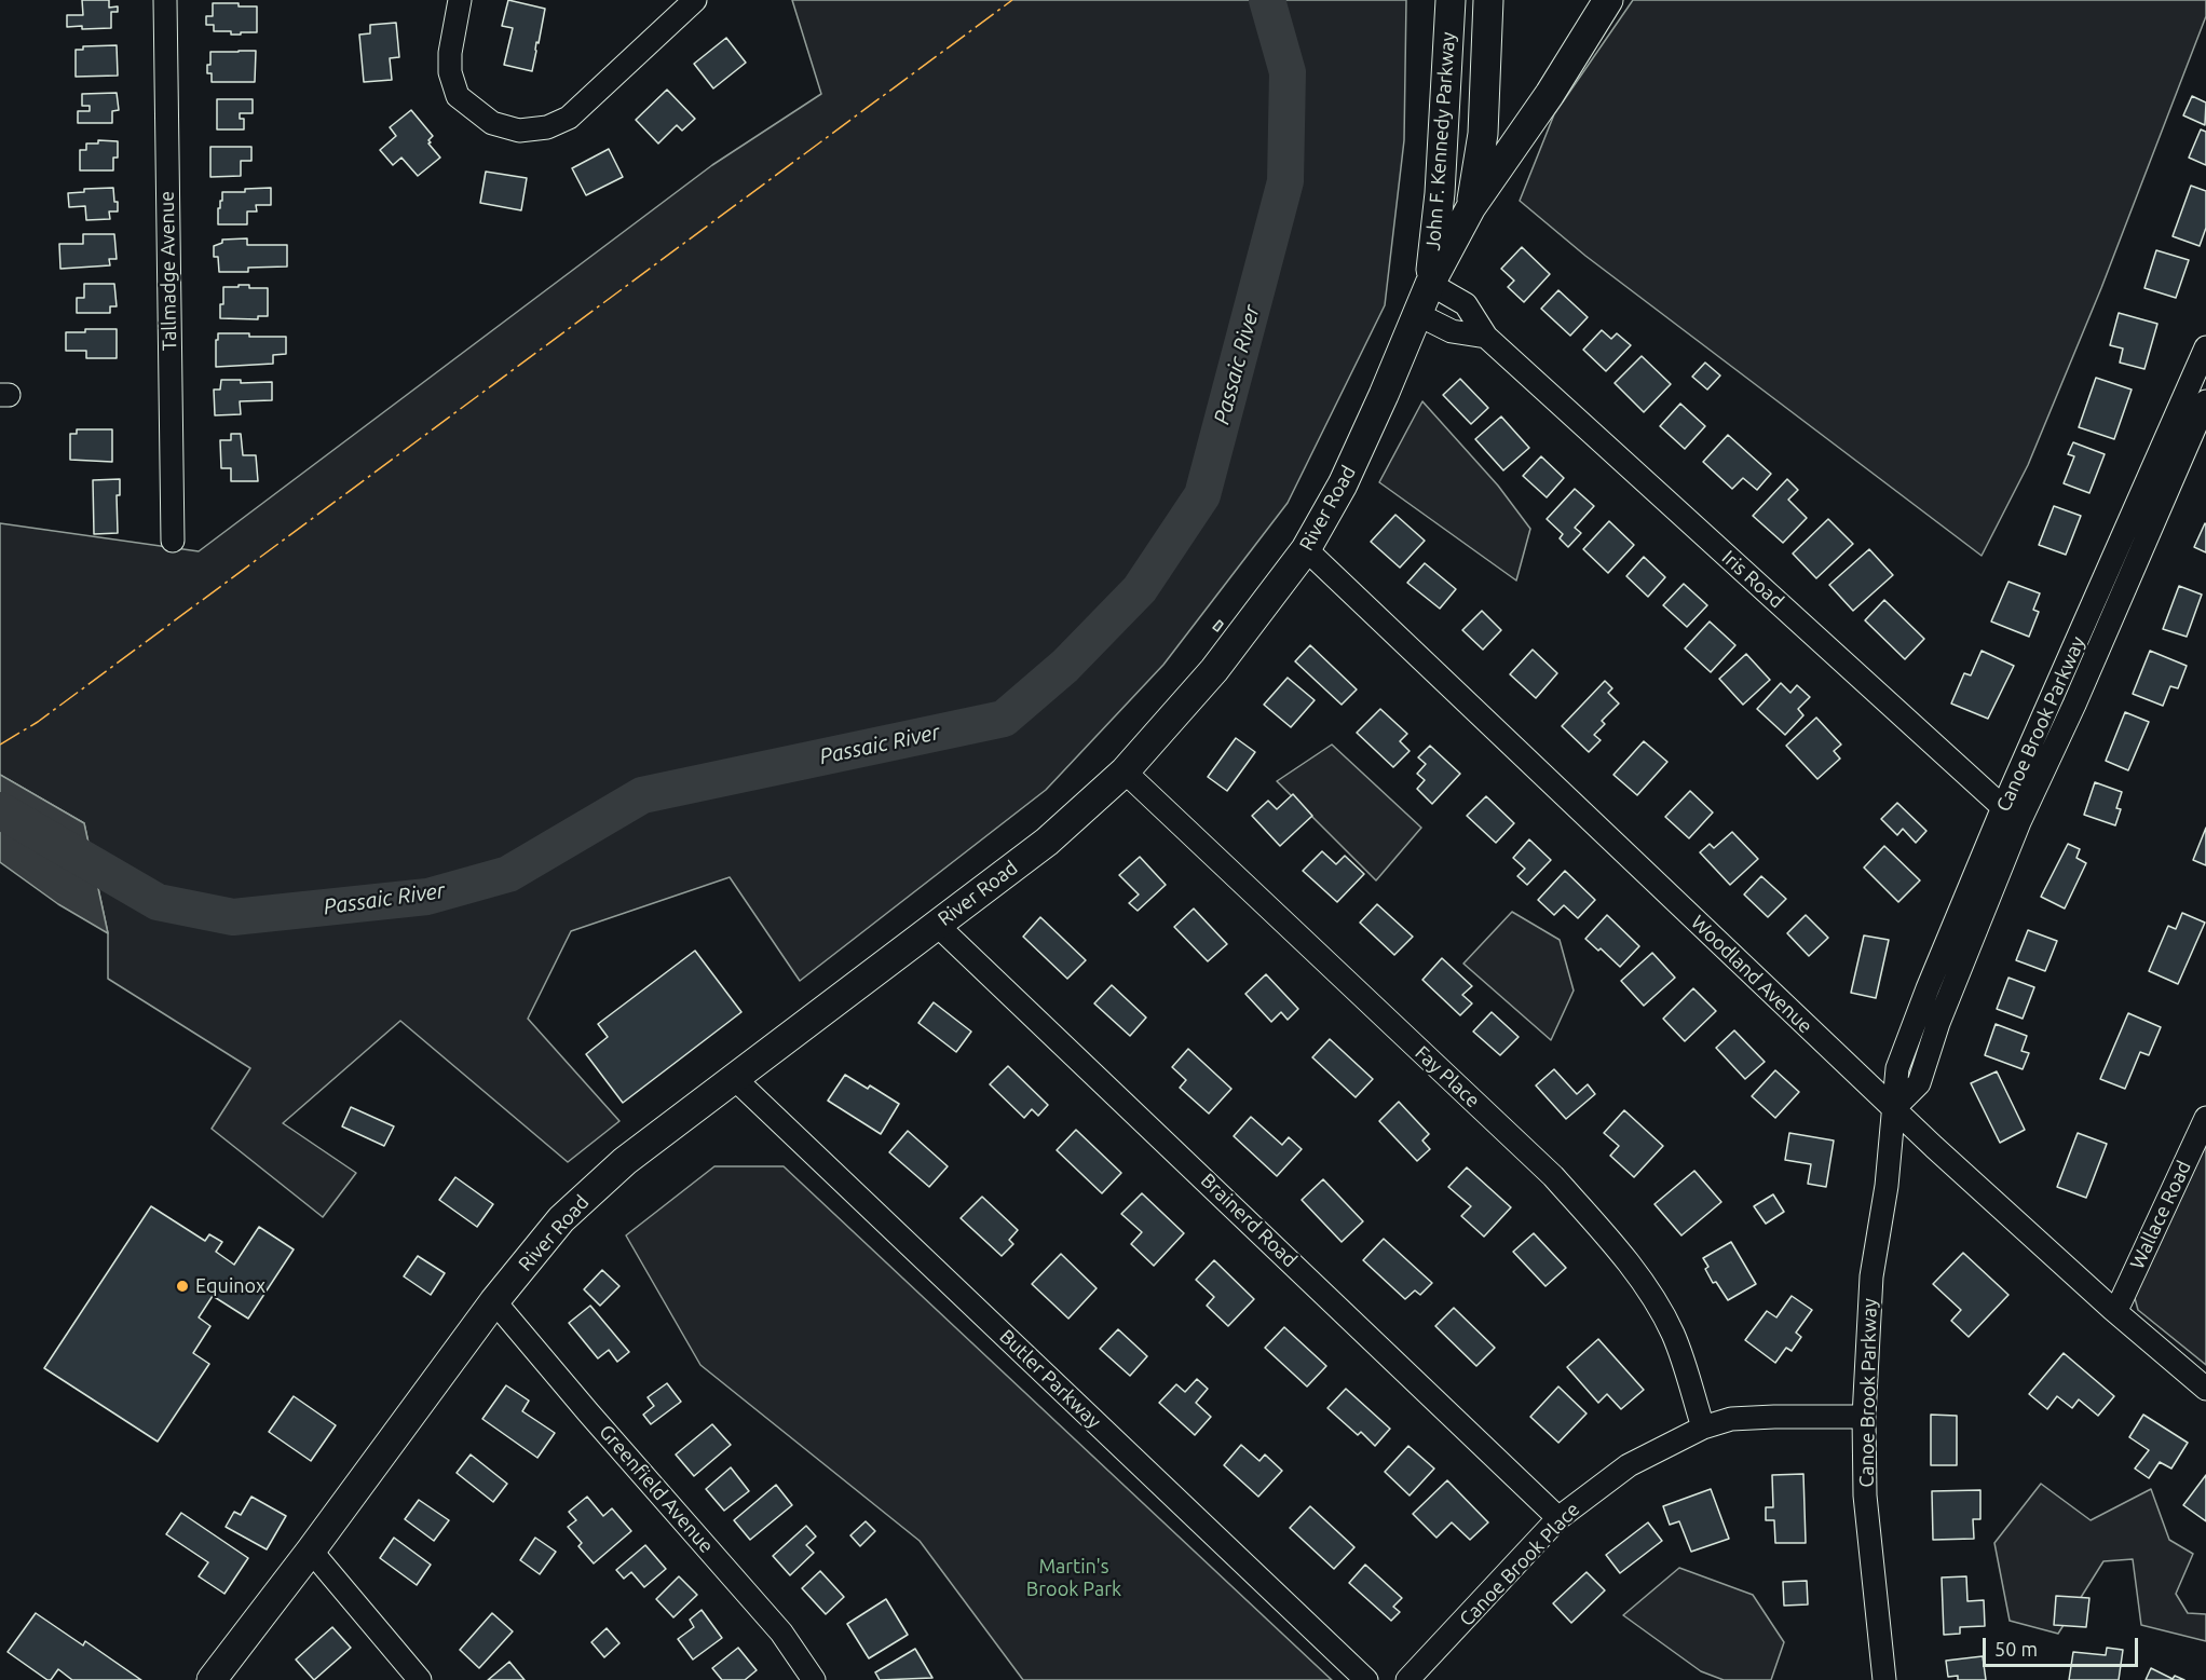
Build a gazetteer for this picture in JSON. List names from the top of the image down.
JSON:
{
  "streets": {
    "main road": ["John F. Kennedy Parkway", "River Road"],
    "street": [
      "Tallmadge Avenue",
      "Iris Road",
      "Canoe Brook Parkway",
      "Woodland Avenue",
      "Fay Place",
      "Wallace Road",
      "Brainerd Road",
      "Butler Parkway",
      "Greenfield Avenue",
      "Canoe Brook Place"
    ]
  },
  "crossings": [
    ["John F. Kennedy Parkway", "River Road"],
    ["John F. Kennedy Parkway", "Iris Road"],
    ["River Road", "Iris Road"],
    ["River Road", "Woodland Avenue"],
    ["River Road", "Fay Place"],
    ["River Road", "Brainerd Road"],
    ["River Road", "Butler Parkway"],
    ["River Road", "Greenfield Avenue"],
    ["Iris Road", "Canoe Brook Parkway"],
    ["Canoe Brook Parkway", "Woodland Avenue"],
    ["Canoe Brook Parkway", "Canoe Brook Place"],
    ["Woodland Avenue", "Wallace Road"],
    ["Fay Place", "Canoe Brook Place"],
    ["Brainerd Road", "Canoe Brook Place"]
  ],
  "water": ["Passaic River"],
  "parks": ["Martin's Brook Park"],
  "places": ["Equinox"],
  "scale_bar": "50 m"
}
